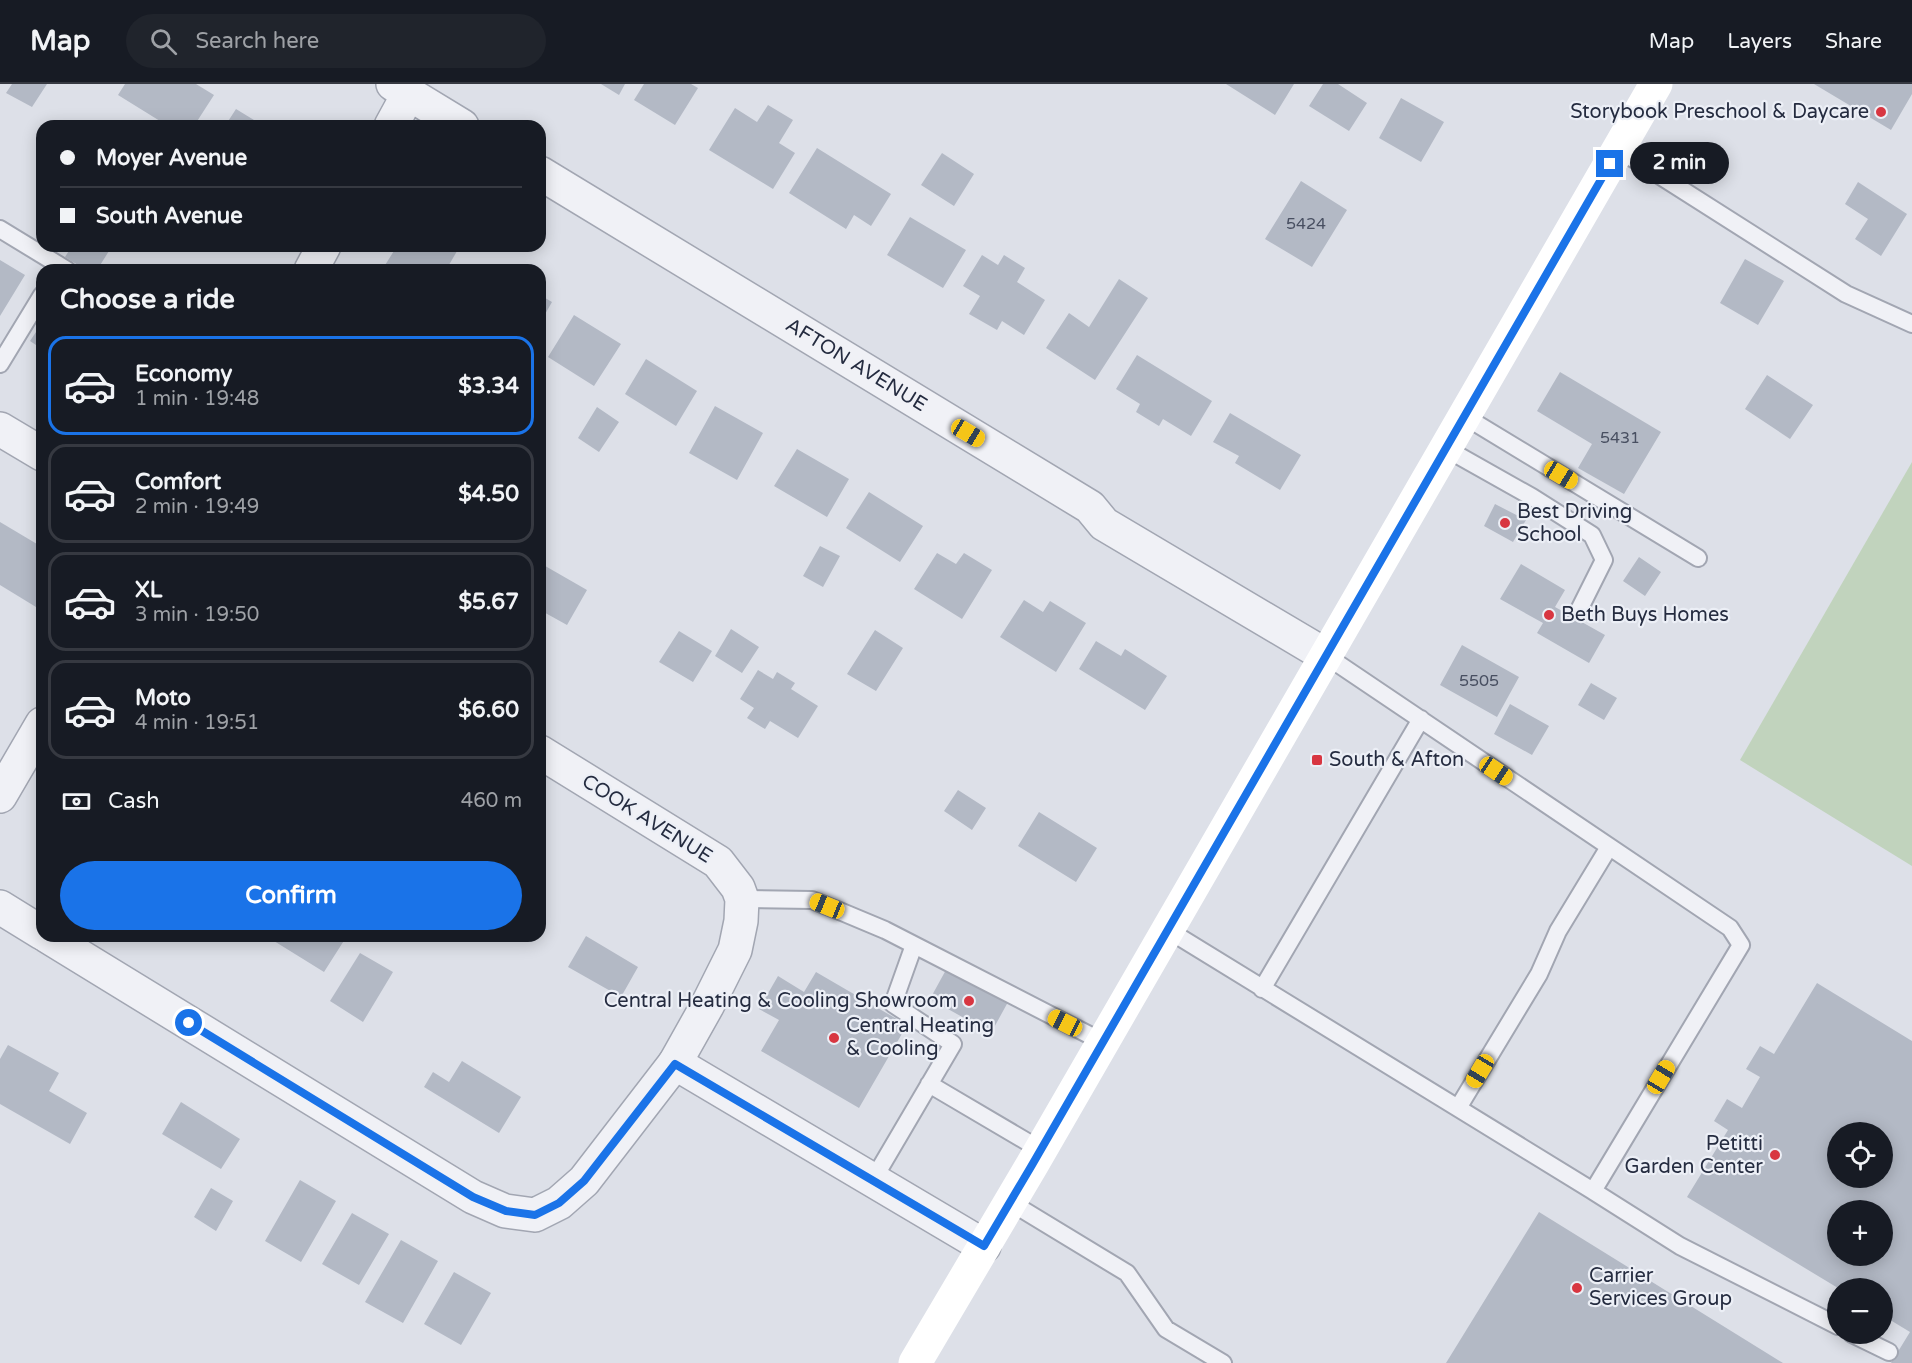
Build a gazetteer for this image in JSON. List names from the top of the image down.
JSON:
{
  "streets": {
    "street": ["AFTON AVENUE", "COOK AVENUE"]
  },
  "places": {
    "other": [
      "Storybook Preschool & Daycare",
      "Best Driving School",
      "Beth Buys Homes",
      "Central Heating & Cooling Showroom",
      "Central Heating & Cooling",
      "Petitti Garden Center",
      "Carrier Services Group"
    ],
    "transit": ["South & Afton"]
  },
  "house_numbers": ["5424", "5431", "5505"],
  "page": {
    "header": "Map",
    "search": "Search here",
    "nav": ["Map", "Layers", "Share"],
    "banner": ["Moyer Avenue", "South Avenue"],
    "bubble": "2 min",
    "heading": "Choose a ride",
    "list": [
      {
        "name": "Economy",
        "note": "1 min · 19:48",
        "value": "$3.34"
      },
      {
        "name": "Comfort",
        "note": "2 min · 19:49",
        "value": "$4.50"
      },
      {
        "name": "XL",
        "note": "3 min · 19:50",
        "value": "$5.67"
      },
      {
        "name": "Moto",
        "note": "4 min · 19:51",
        "value": "$6.60"
      }
    ],
    "pay": ["Cash", "460 m"],
    "buttons": "Confirm",
    "map_buttons": ["+", "−"]
  }
}
